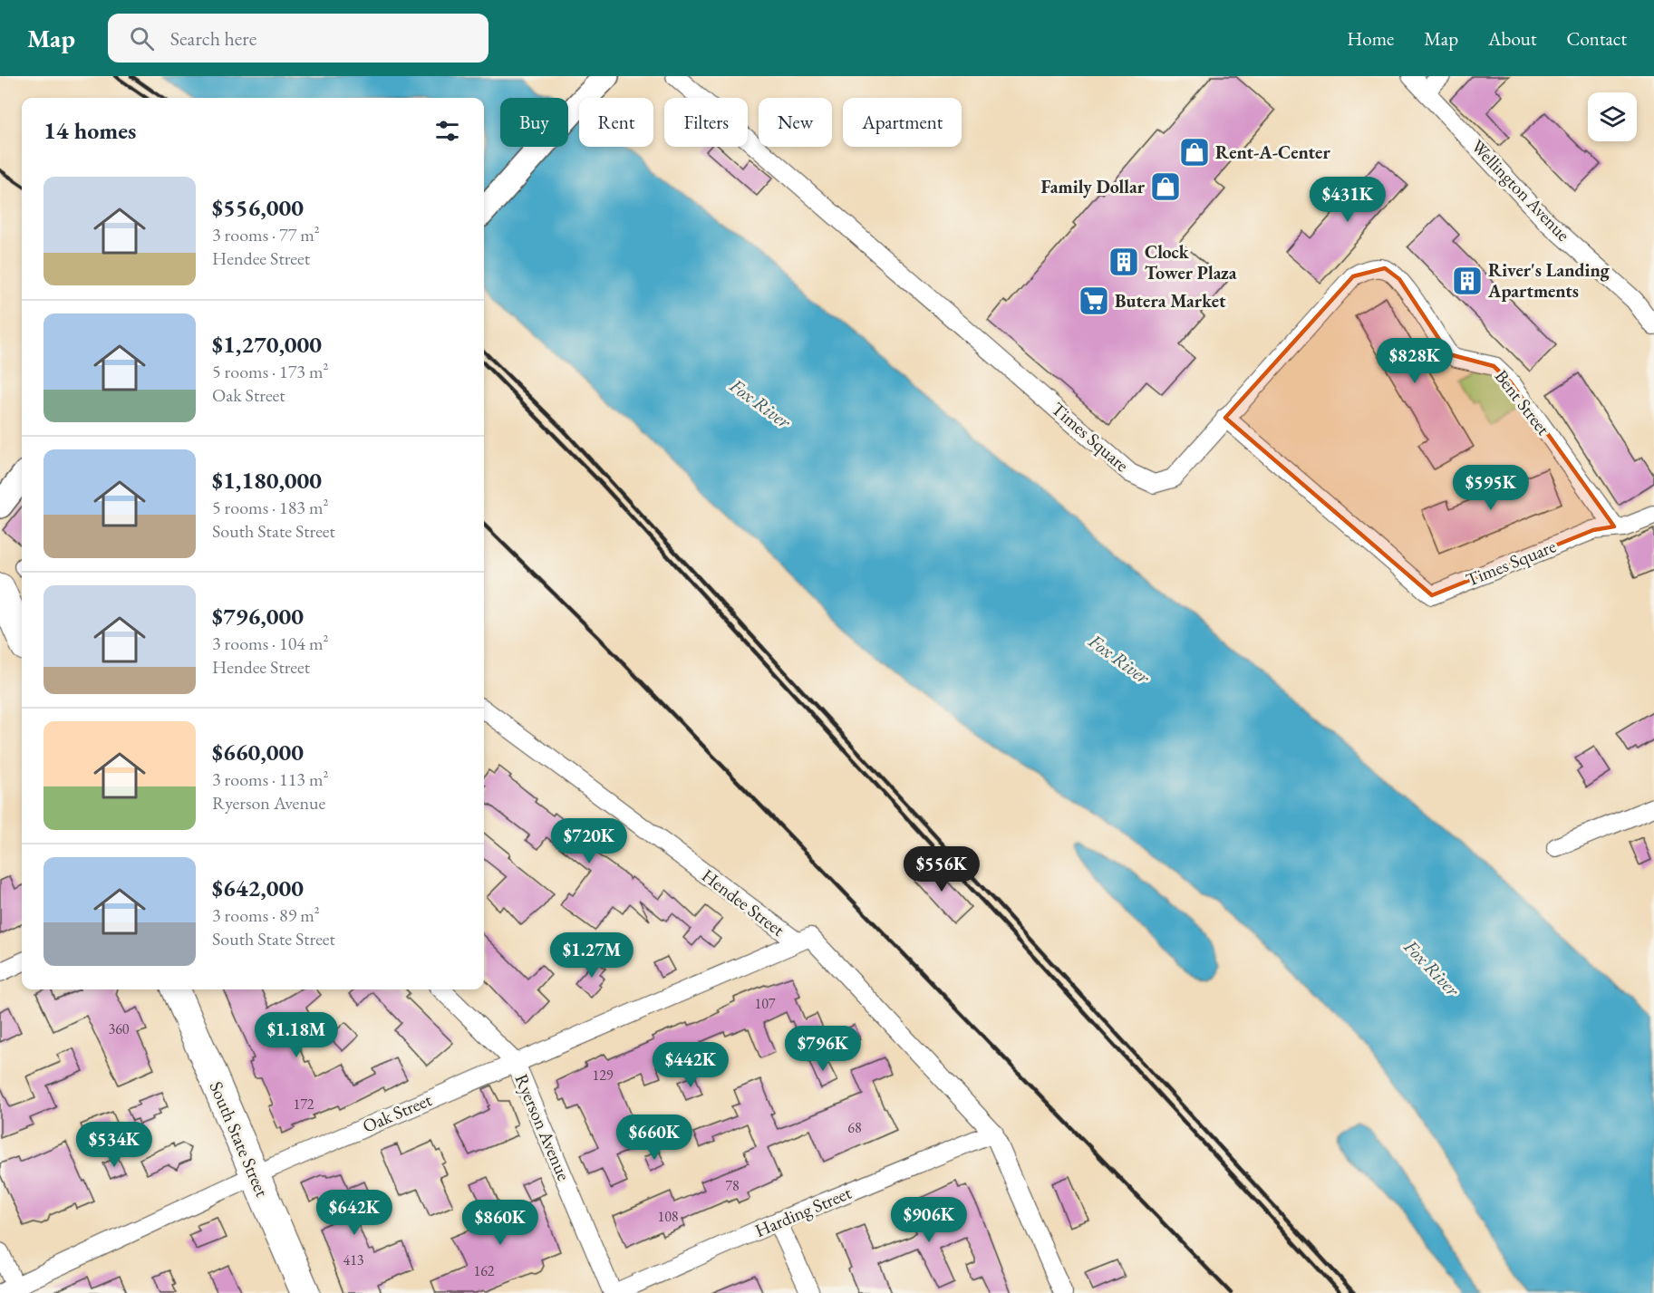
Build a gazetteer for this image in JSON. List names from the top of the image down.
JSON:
{
  "streets": {
    "main road": ["South State Street"],
    "street": [
      "Wellington Avenue",
      "Bent Street",
      "Times Square",
      "Hendee Street",
      "Oak Street",
      "Ryerson Avenue",
      "Harding Street"
    ]
  },
  "crossings": [
    ["Bent Street", "Times Square"],
    ["Hendee Street", "Oak Street"],
    ["Hendee Street", "Harding Street"],
    ["Oak Street", "Ryerson Avenue"],
    ["Oak Street", "South State Street"],
    ["Ryerson Avenue", "Harding Street"]
  ],
  "water": ["Fox River"],
  "places": {
    "shop": ["Rent-A-Center", "Family Dollar"],
    "building": ["Clock Tower Plaza", "River's Landing Apartments"],
    "supermarket": ["Butera Market"]
  },
  "house_numbers": [
    "107",
    "360",
    "129",
    "172",
    "68",
    "78",
    "108",
    "413",
    "162"
  ],
  "page": {
    "header": "Map",
    "search": "Search here",
    "nav": [
      "Home",
      "Map",
      "About",
      "Contact"
    ],
    "chip": [
      "Buy",
      "Rent",
      "Filters",
      "New",
      "Apartment"
    ],
    "heading": "14 homes",
    "list": [
      {
        "name": "$556,000",
        "note": "3 rooms · 77 m² · Hendee Street"
      },
      {
        "name": "$1,270,000",
        "note": "5 rooms · 173 m² · Oak Street"
      },
      {
        "name": "$1,180,000",
        "note": "5 rooms · 183 m² · South State Street"
      },
      {
        "name": "$796,000",
        "note": "3 rooms · 104 m² · Hendee Street"
      },
      {
        "name": "$660,000",
        "note": "3 rooms · 113 m² · Ryerson Avenue"
      },
      {
        "name": "$642,000",
        "note": "3 rooms · 89 m² · South State Street"
      }
    ],
    "price": [
      "$431K",
      "$828K",
      "$595K",
      "$720K",
      "$556K",
      "$1.27M",
      "$1.18M",
      "$796K",
      "$442K",
      "$660K",
      "$534K",
      "$642K",
      "$906K",
      "$860K"
    ]
  }
}
